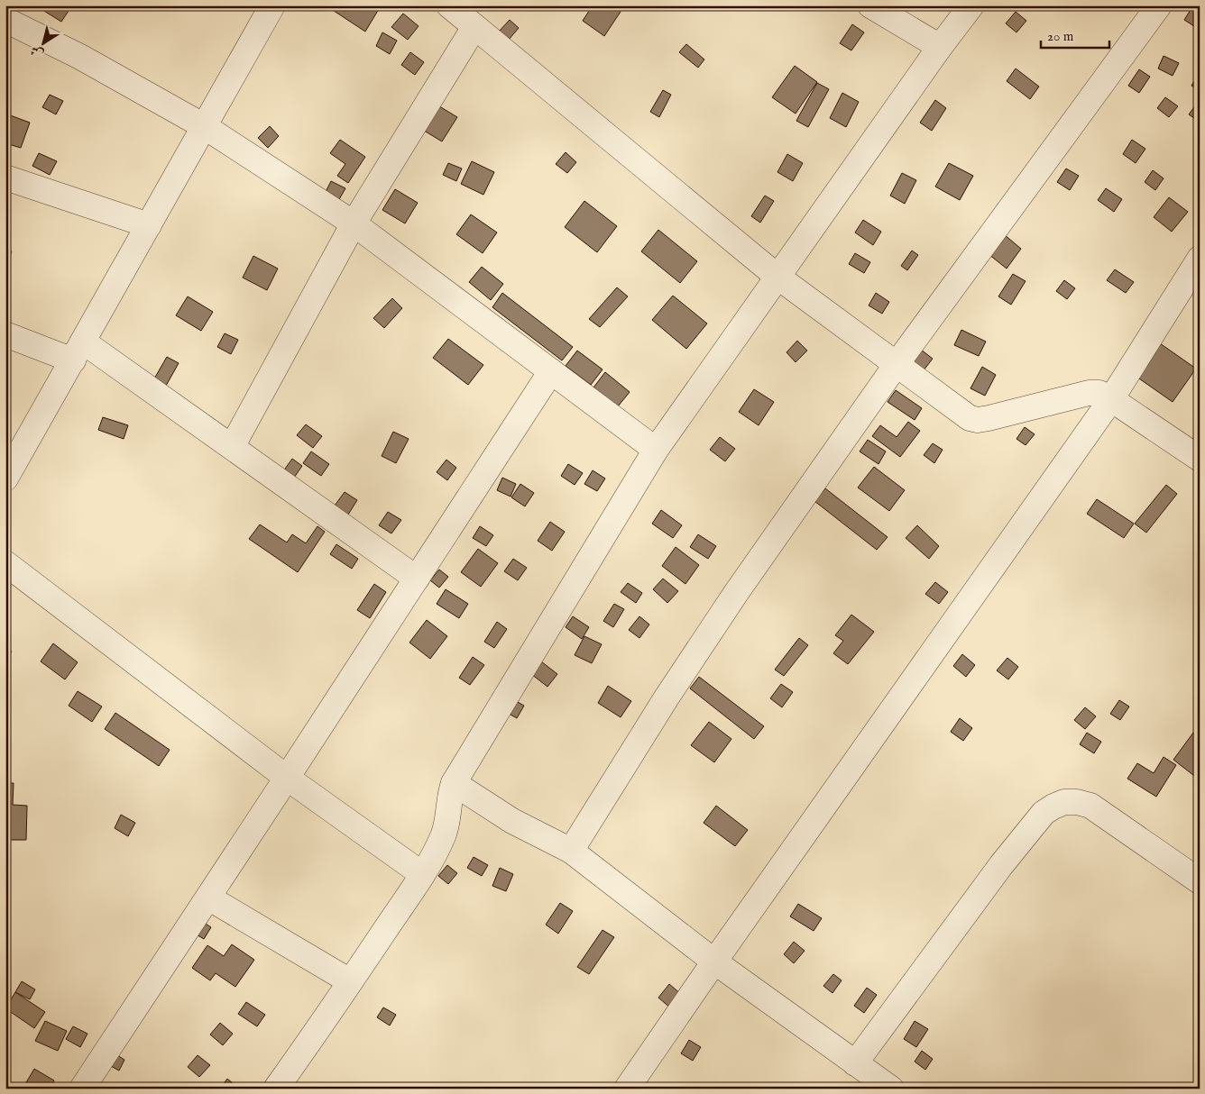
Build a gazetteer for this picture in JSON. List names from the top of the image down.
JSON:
{
  "scale_bar": "20 m",
  "north": "bottom left"
}
